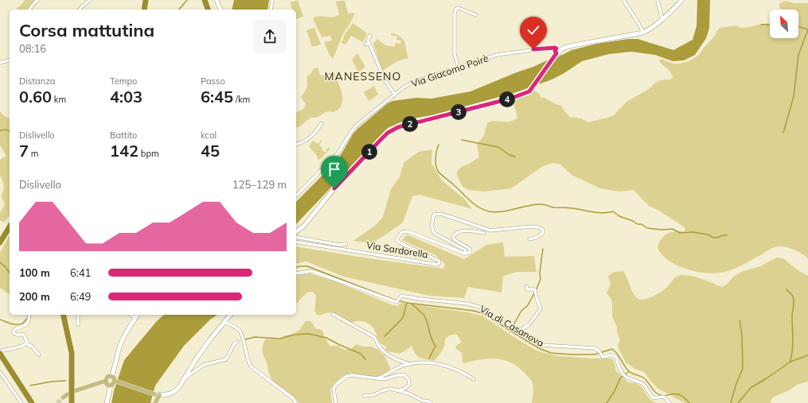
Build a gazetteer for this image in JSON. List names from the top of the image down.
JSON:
{
  "streets": {
    "main road": ["Via Giacomo Poirè"],
    "street": ["Via Sardorella", "Via di Casanova"]
  },
  "districts": ["MANESSENO"],
  "north": "top left",
  "page": {
    "heading": ["Corsa mattutina", "08:16"],
    "stats": [
      ["Distanza", "0.60 km"],
      ["Tempo", "4:03"],
      ["Passo", "6:45 /km"],
      ["Dislivello", "7 m"],
      ["Battito", "142 bpm"],
      ["kcal", "45"]
    ],
    "pins": [
      "4",
      "3",
      "2",
      "1"
    ],
    "chart": ["Dislivello", "125–129 m"],
    "list": [
      {
        "name": "100 m",
        "note": "6:41"
      },
      {
        "name": "200 m",
        "note": "6:49"
      }
    ]
  }
}
